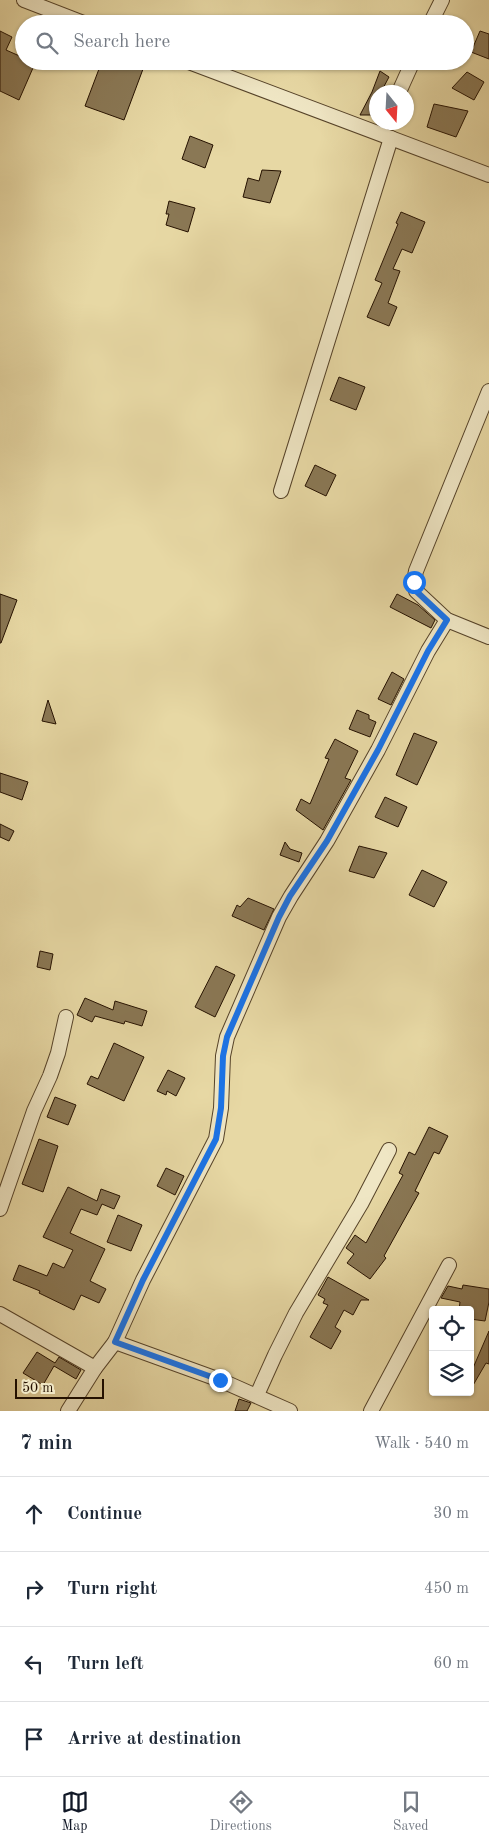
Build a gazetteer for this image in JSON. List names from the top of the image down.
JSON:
{
  "scale_bar": "50 m",
  "north": "bottom",
  "page": {
    "search": "Search here",
    "scale": "50 m",
    "heading": ["7 min", "Walk · 540 m"],
    "list": [
      ["Continue", "30 m"],
      ["Turn right", "450 m"],
      ["Turn left", "60 m"],
      "Arrive at destination"
    ],
    "nav": ["Map", "Directions", "Saved"]
  }
}
